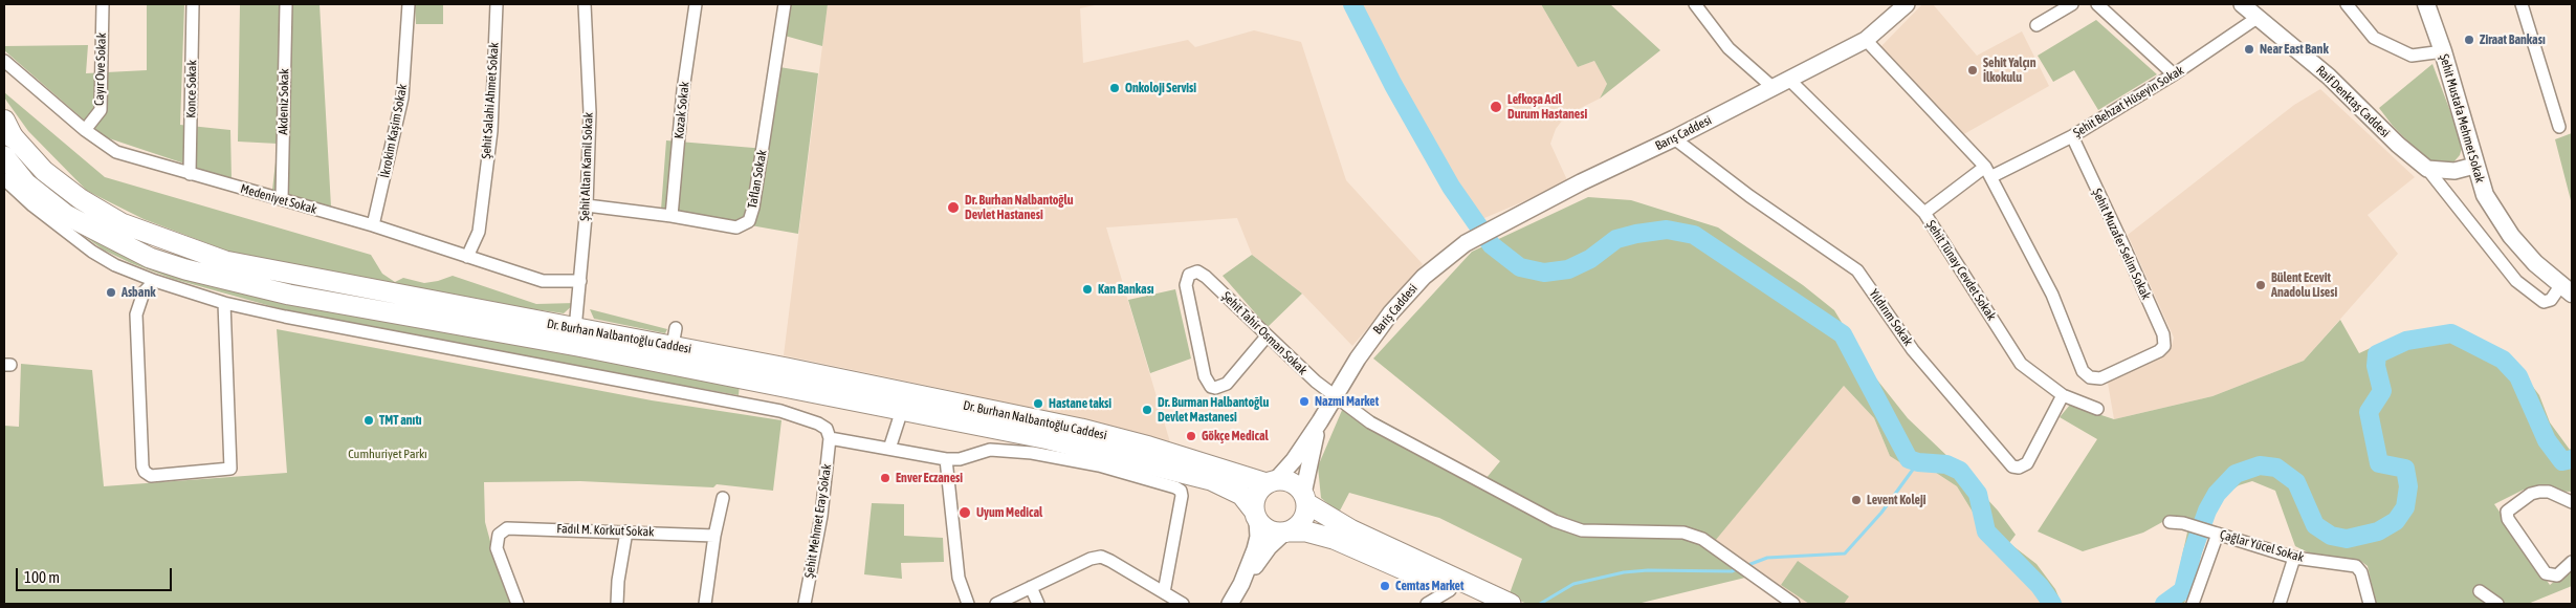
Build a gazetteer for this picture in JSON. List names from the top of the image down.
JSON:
{
  "streets": {
    "main road": ["Şehit Mustafa Mehmet Sokak", "Dr. Burhan Nalbantoğlu Caddesi"],
    "street": [
      "Cayır Ove Sokak",
      "Konce Sokak",
      "Şehit Salahi Ahmet Sokak",
      "Akdeniz Sokak",
      "Şehit Behzat Hüseyin Sokak",
      "Raif Denktaş Caddesi",
      "Kozak Sokak",
      "İkrokim Kaşim Sokak",
      "Barış Caddesi",
      "Şehit Altan Kamil Sokak",
      "Taflan Sokak",
      "Medeniyet Sokak",
      "Şehit Muzafer Selim Sokak",
      "Şehit Tünay Cevdet Sokak",
      "Bariş Caddesi",
      "Yıldırım Sokak",
      "Şehit Tahir Osman Sokak",
      "Şehit Mehmet Eray Sokak",
      "Fadıl M. Korkut Sokak",
      "Çağlar Yücel Sokak"
    ]
  },
  "crossings": [
    ["Cayır Ove Sokak", "Medeniyet Sokak"],
    ["Konce Sokak", "Medeniyet Sokak"],
    ["Şehit Salahi Ahmet Sokak", "Medeniyet Sokak"],
    ["Akdeniz Sokak", "Medeniyet Sokak"],
    ["Şehit Behzat Hüseyin Sokak", "Raif Denktaş Caddesi"],
    ["Şehit Behzat Hüseyin Sokak", "Şehit Muzafer Selim Sokak"],
    ["Şehit Behzat Hüseyin Sokak", "Şehit Tünay Cevdet Sokak"],
    ["Kozak Sokak", "Taflan Sokak"],
    ["İkrokim Kaşim Sokak", "Medeniyet Sokak"],
    ["Barış Caddesi", "Şehit Tünay Cevdet Sokak"],
    ["Barış Caddesi", "Bariş Caddesi"],
    ["Barış Caddesi", "Yıldırım Sokak"],
    ["Şehit Altan Kamil Sokak", "Taflan Sokak"],
    ["Şehit Altan Kamil Sokak", "Medeniyet Sokak"],
    ["Şehit Altan Kamil Sokak", "Dr. Burhan Nalbantoğlu Caddesi"],
    ["Şehit Tünay Cevdet Sokak", "Yıldırım Sokak"],
    ["Bariş Caddesi", "Şehit Tahir Osman Sokak"],
    ["Bariş Caddesi", "Dr. Burhan Nalbantoğlu Caddesi"]
  ],
  "parks": ["Cumhuriyet Parkı"],
  "places": [
    "Ziraat Bankası",
    "Near East Bank",
    "Şehit Yalçın İlkokulu",
    "Onkoloji Servisi",
    "Lefkoşa Acil Durum Hastanesi",
    "Dr. Burhan Nalbantoğlu Devlet Hastanesi",
    "Bülent Ecevit Anadolu Lisesi",
    "Kan Bankası",
    "Asbank",
    "Nazmi Market",
    "Hastane taksi",
    "Dr. Burman Halbantoğlu Devlet Mastanesi",
    "TMT anıtı",
    "Gökçe Medical",
    "Enver Eczanesi",
    "Levent Koleji",
    "Uyum Medical",
    "Cemtas Market"
  ],
  "scale_bar": "100 m"
}
